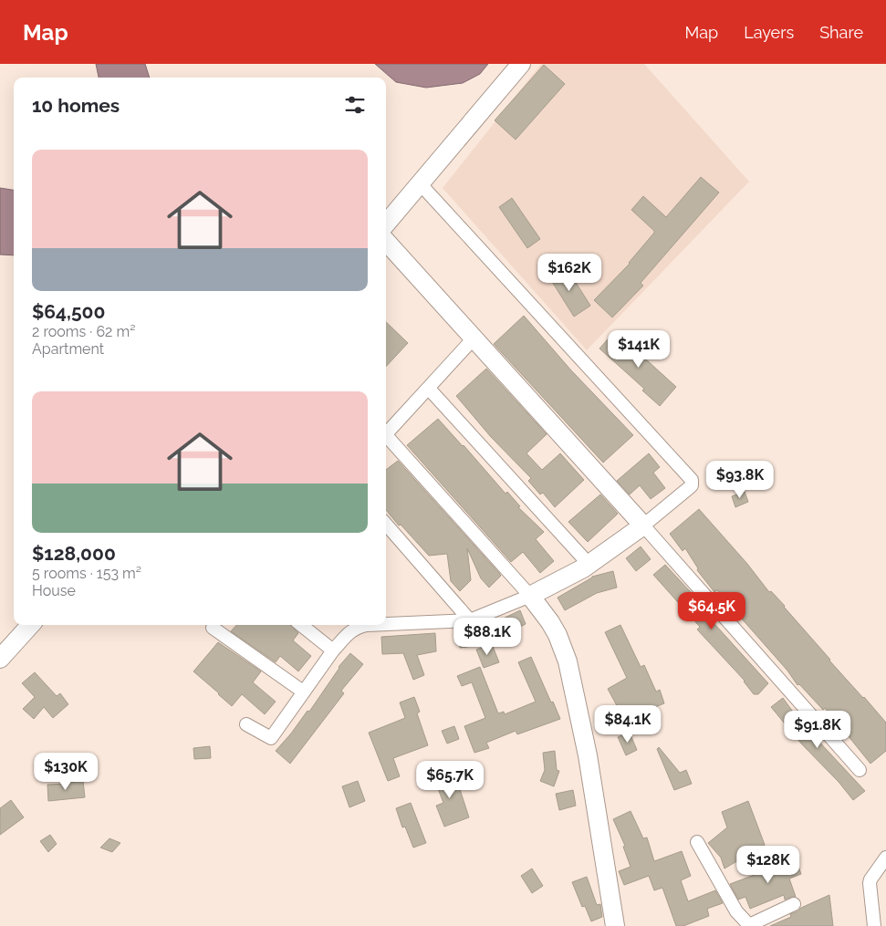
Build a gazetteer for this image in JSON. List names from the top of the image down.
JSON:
{
  "page": {
    "header": "Map",
    "nav": ["Map", "Layers", "Share"],
    "heading": "10 homes",
    "list": [
      {
        "name": "$64,500",
        "note": "2 rooms · 62 m² · Apartment"
      },
      {
        "name": "$128,000",
        "note": "5 rooms · 153 m² · House"
      }
    ],
    "price": [
      "$162K",
      "$141K",
      "$93.8K",
      "$64.5K",
      "$88.1K",
      "$84.1K",
      "$91.8K",
      "$130K",
      "$65.7K",
      "$128K"
    ]
  }
}
